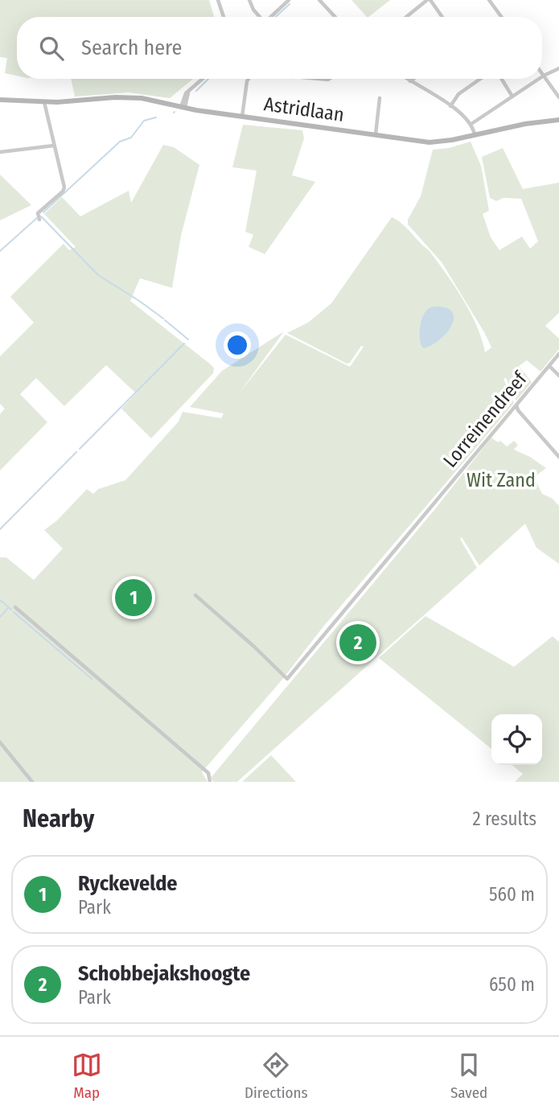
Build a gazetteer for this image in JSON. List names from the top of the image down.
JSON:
{
  "streets": {
    "main road": ["Astridlaan"],
    "street": ["Lorreinendreef"]
  },
  "parks": ["Wit Zand"],
  "page": {
    "search": "Search here",
    "pins": ["1", "2"],
    "heading": ["Nearby", "2 results"],
    "list": [
      {
        "mark": "1",
        "name": "Ryckevelde",
        "note": "Park",
        "value": "560 m"
      },
      {
        "mark": "2",
        "name": "Schobbejakshoogte",
        "note": "Park",
        "value": "650 m"
      }
    ],
    "nav": ["Map", "Directions", "Saved"]
  }
}
